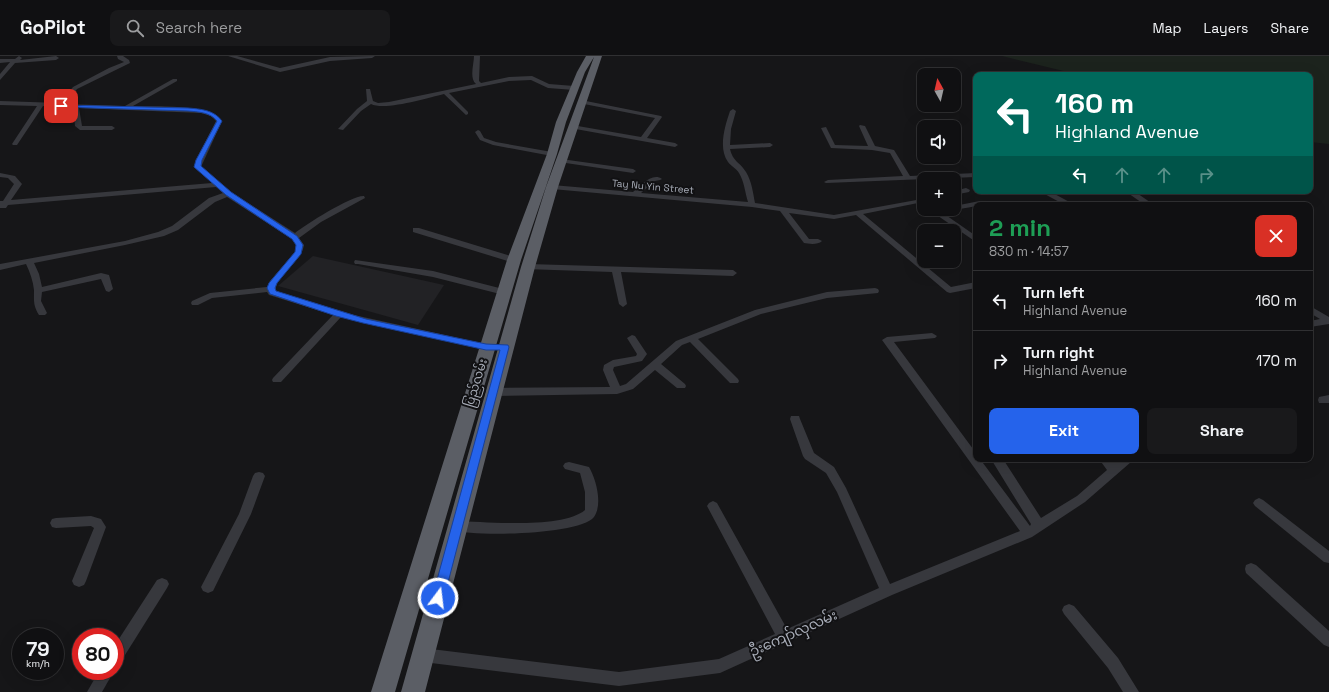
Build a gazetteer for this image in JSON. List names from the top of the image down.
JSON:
{
  "streets": {
    "highway": ["ပြည်လမ်း"],
    "street": ["Tay Nu Yin Street", "ဦးကျော်လှလမ်း"]
  },
  "crossings": [
    ["Tay Nu Yin Street", "ပြည်လမ်း"],
    ["ပြည်လမ်း", "ဦးကျော်လှလမ်း"]
  ],
  "north": "top",
  "page": {
    "header": "GoPilot",
    "search": "Search here",
    "nav": ["Map", "Layers", "Share"],
    "map_buttons": ["+", "−"],
    "turn": ["160 m", "Highland Avenue"],
    "heading": ["2 min", "830 m · 14:57"],
    "list": [
      {
        "name": "Turn left",
        "note": "Highland Avenue",
        "value": "160 m"
      },
      {
        "name": "Turn right",
        "note": "Highland Avenue",
        "value": "170 m"
      }
    ],
    "buttons": ["Exit", "Share"],
    "speed": "79 km/h",
    "limit": "80"
  }
}
